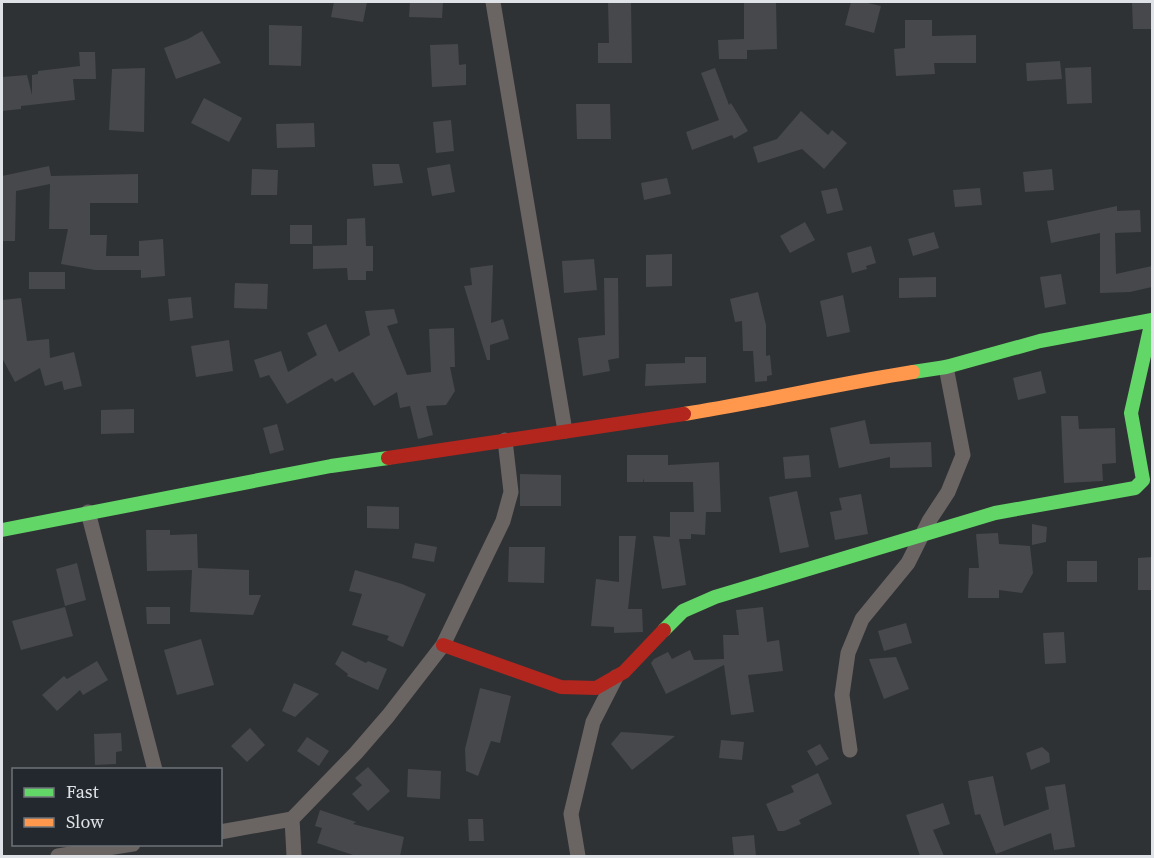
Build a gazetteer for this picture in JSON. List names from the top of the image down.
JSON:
{
  "legend": ["Fast", "Slow"]
}
